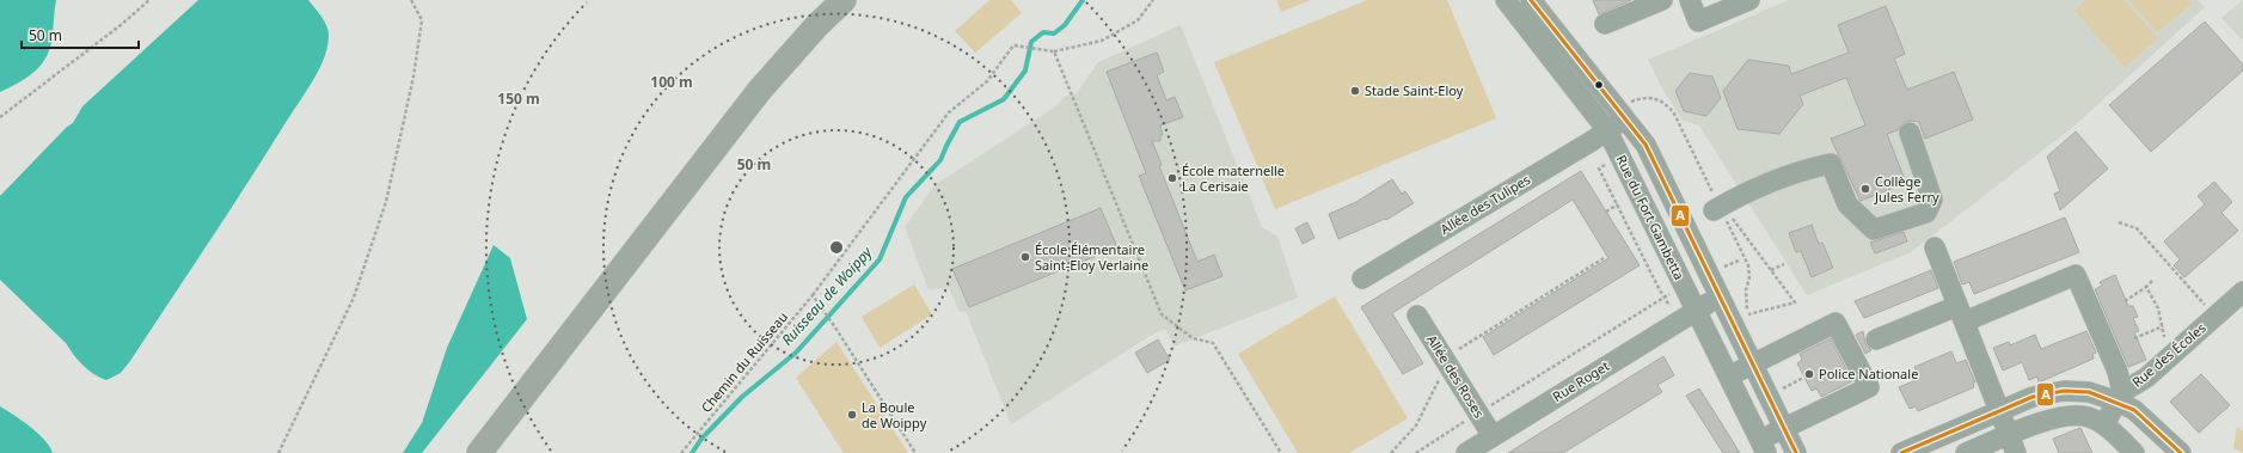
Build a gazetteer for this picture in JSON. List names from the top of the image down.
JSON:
{
  "streets": {
    "street": [
      "Allée des Tulipes",
      "Rue du Fort Gambetta",
      "Rue des Écoles",
      "Allée des Roses",
      "Rue Roget"
    ],
    "path": ["Chemin du Ruisseau"]
  },
  "crossings": [
    ["Allée des Tulipes", "Rue du Fort Gambetta"],
    ["Rue du Fort Gambetta", "Rue Roget"],
    ["Allée des Roses", "Rue Roget"]
  ],
  "water": ["Ruisseau de Woippy"],
  "places": [
    "Stade Saint-Eloy",
    "École maternelle La Cerisaie",
    "Collège Jules Ferry",
    "École Élémentaire Saint-Eloy Verlaine",
    "Police Nationale",
    "La Boule de Woippy"
  ],
  "lines": ["transit line A"],
  "scale_bar": "50 m",
  "rings": ["100 m", "150 m", "50 m"]
}
